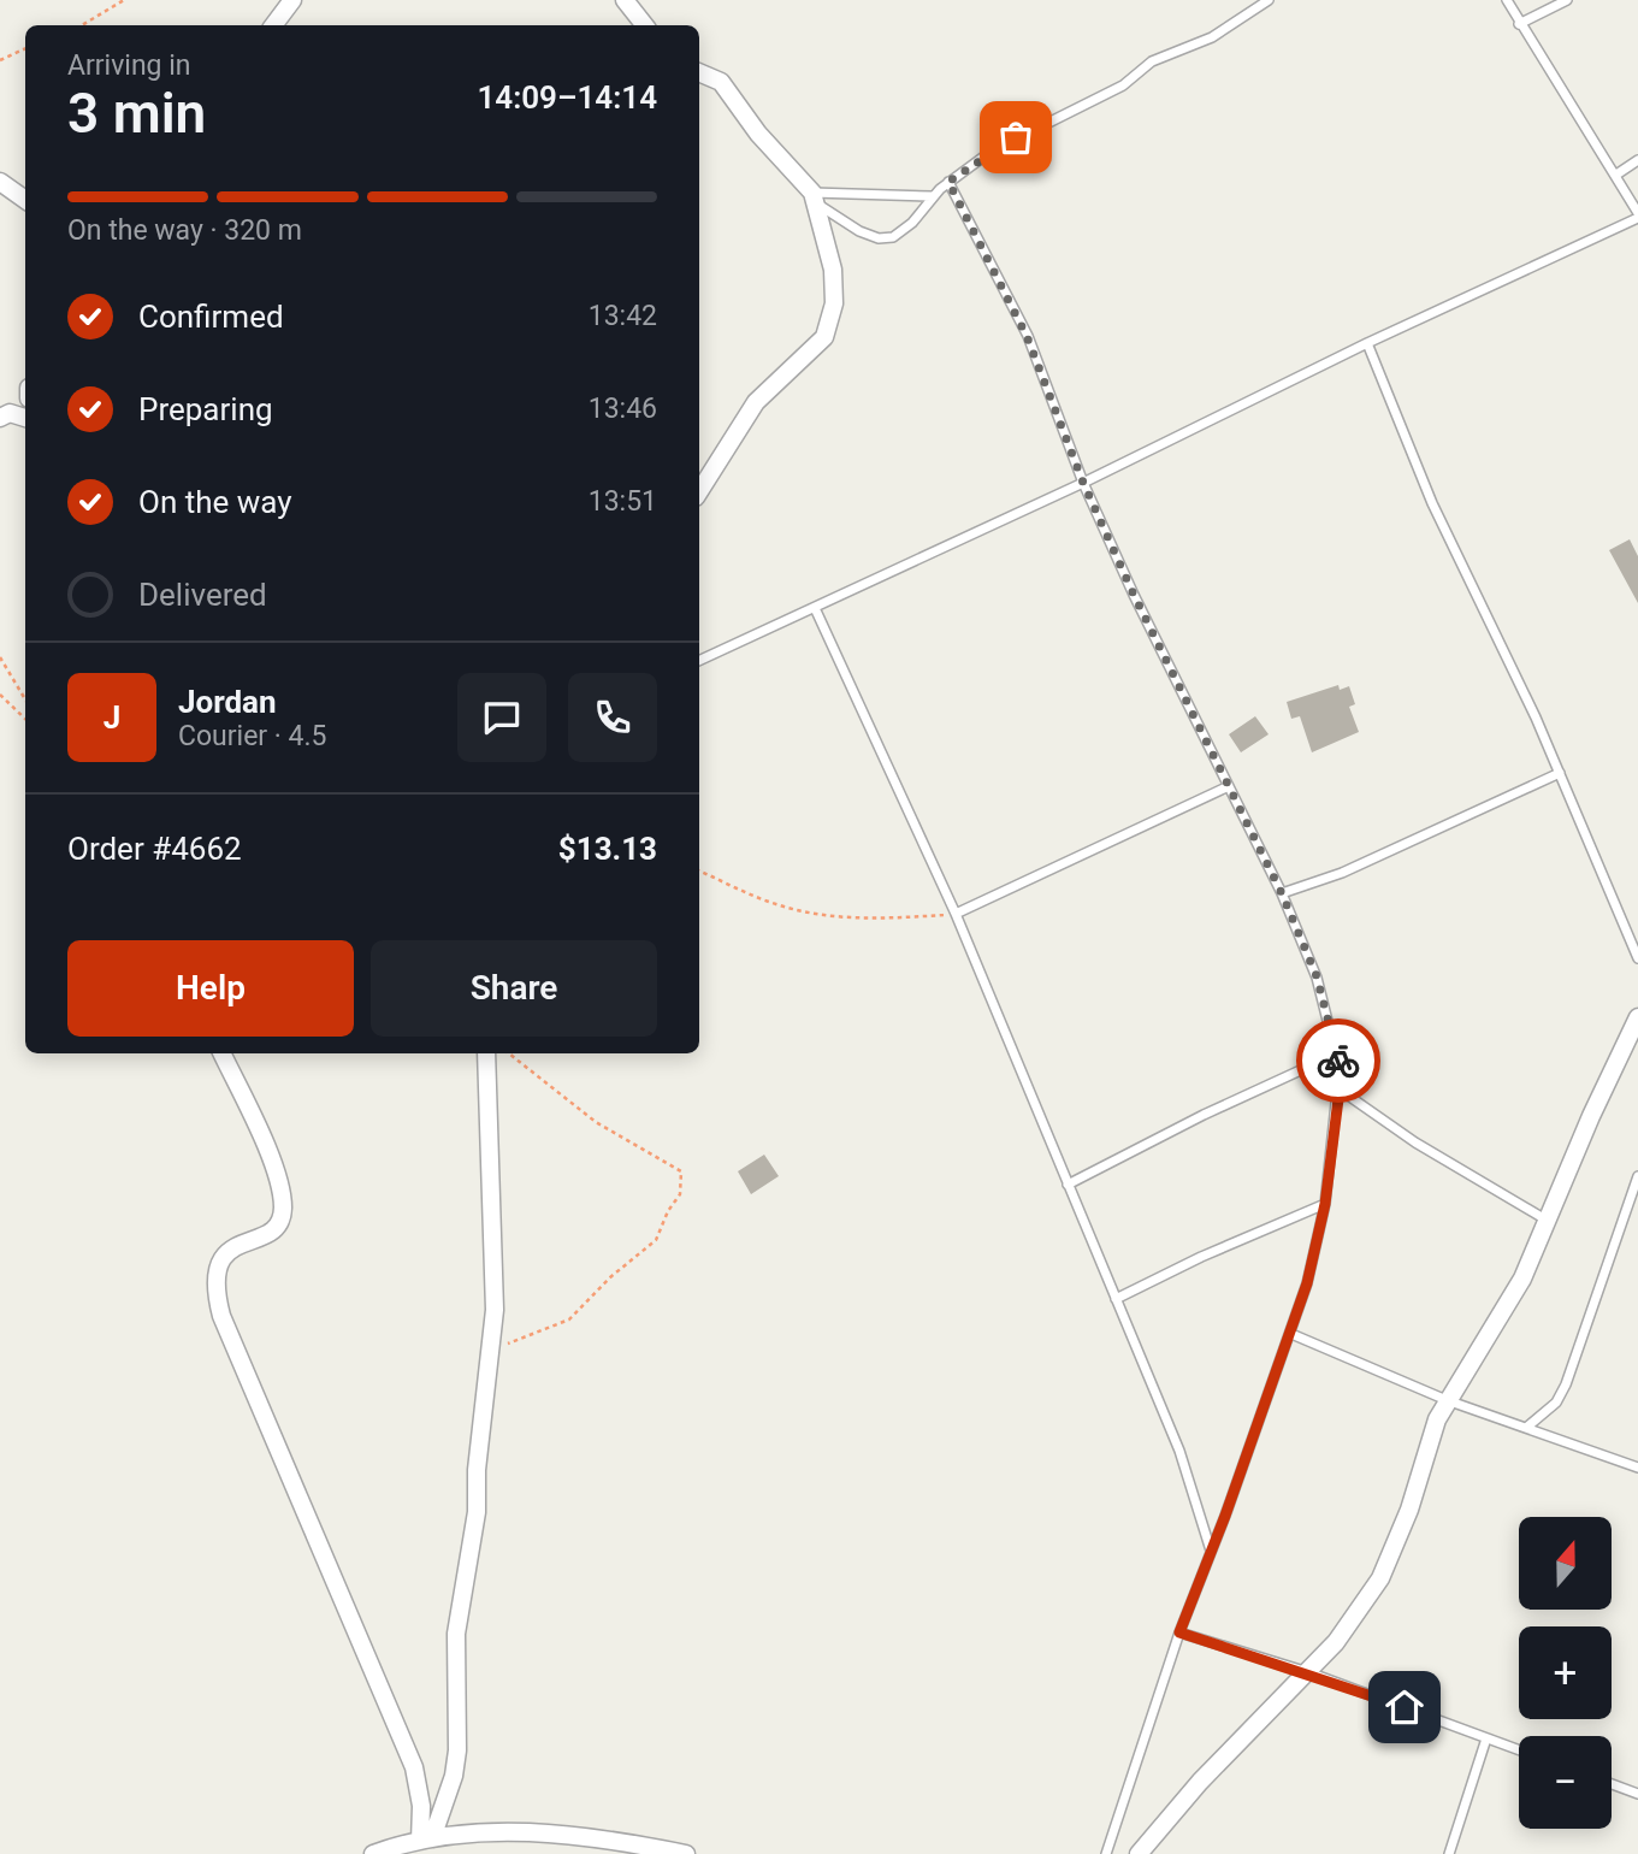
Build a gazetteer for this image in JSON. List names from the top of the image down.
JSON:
{
  "north": "top",
  "page": {
    "heading": ["3 min", "Arriving in", "14:09–14:14"],
    "panel": [
      "Jordan",
      "Courier · 4.5",
      "Order #4662",
      "$13.13"
    ],
    "bar": "On the way · 320 m",
    "list": [
      ["Confirmed", "13:42"],
      ["Preparing", "13:46"],
      ["On the way", "13:51"],
      "Delivered"
    ],
    "round": "J",
    "buttons": ["Help", "Share"],
    "map_buttons": ["+", "−"]
  }
}
